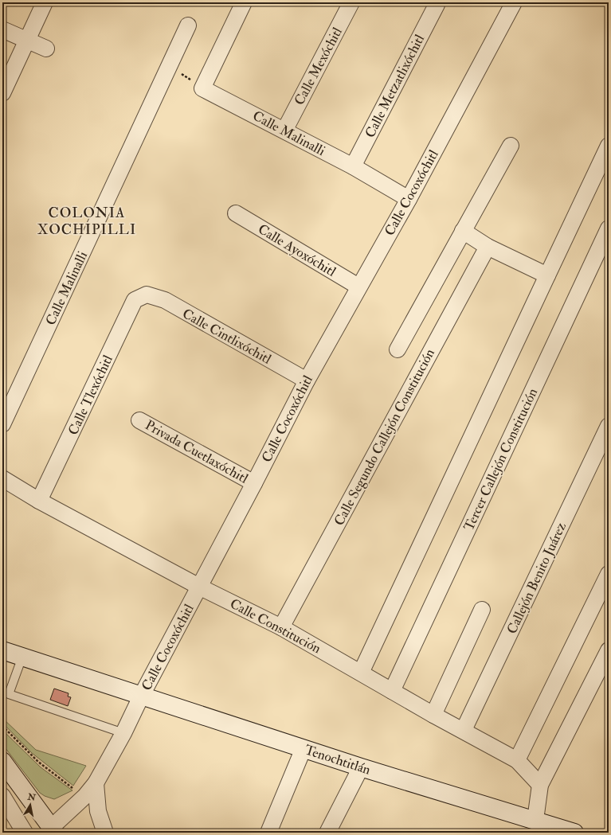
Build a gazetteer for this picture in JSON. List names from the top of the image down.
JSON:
{
  "streets": {
    "main road": ["Tenochtitlán"],
    "street": [
      "Calle Mexóchitl",
      "Calle Metzatlixóchitl",
      "Calle Malinalli",
      "Calle Cocoxóchitl",
      "Calle Ayoxóchitl",
      "Calle Cintlixóchitl",
      "Calle Tlexóchitl",
      "Calle Segundo Callejón Constitución",
      "Privada Cuetlaxóchitl",
      "Tercer Callejón Constitución",
      "Callejón Benito Juárez",
      "Calle Constitución"
    ]
  },
  "crossings": [
    ["Calle Mexóchitl", "Calle Malinalli"],
    ["Calle Metzatlixóchitl", "Calle Malinalli"],
    ["Calle Malinalli", "Calle Cocoxóchitl"],
    ["Calle Cocoxóchitl", "Calle Ayoxóchitl"],
    ["Calle Cocoxóchitl", "Calle Cintlixóchitl"],
    ["Calle Cocoxóchitl", "Privada Cuetlaxóchitl"],
    ["Calle Cocoxóchitl", "Calle Constitución"],
    ["Calle Cocoxóchitl", "Tenochtitlán"],
    ["Calle Cintlixóchitl", "Calle Tlexóchitl"],
    ["Calle Tlexóchitl", "Calle Constitución"],
    ["Calle Segundo Callejón Constitución", "Calle Constitución"],
    ["Tercer Callejón Constitución", "Calle Constitución"],
    ["Callejón Benito Juárez", "Calle Constitución"]
  ],
  "districts": ["COLONIA XOCHIPILLI"],
  "north": "top"
}
